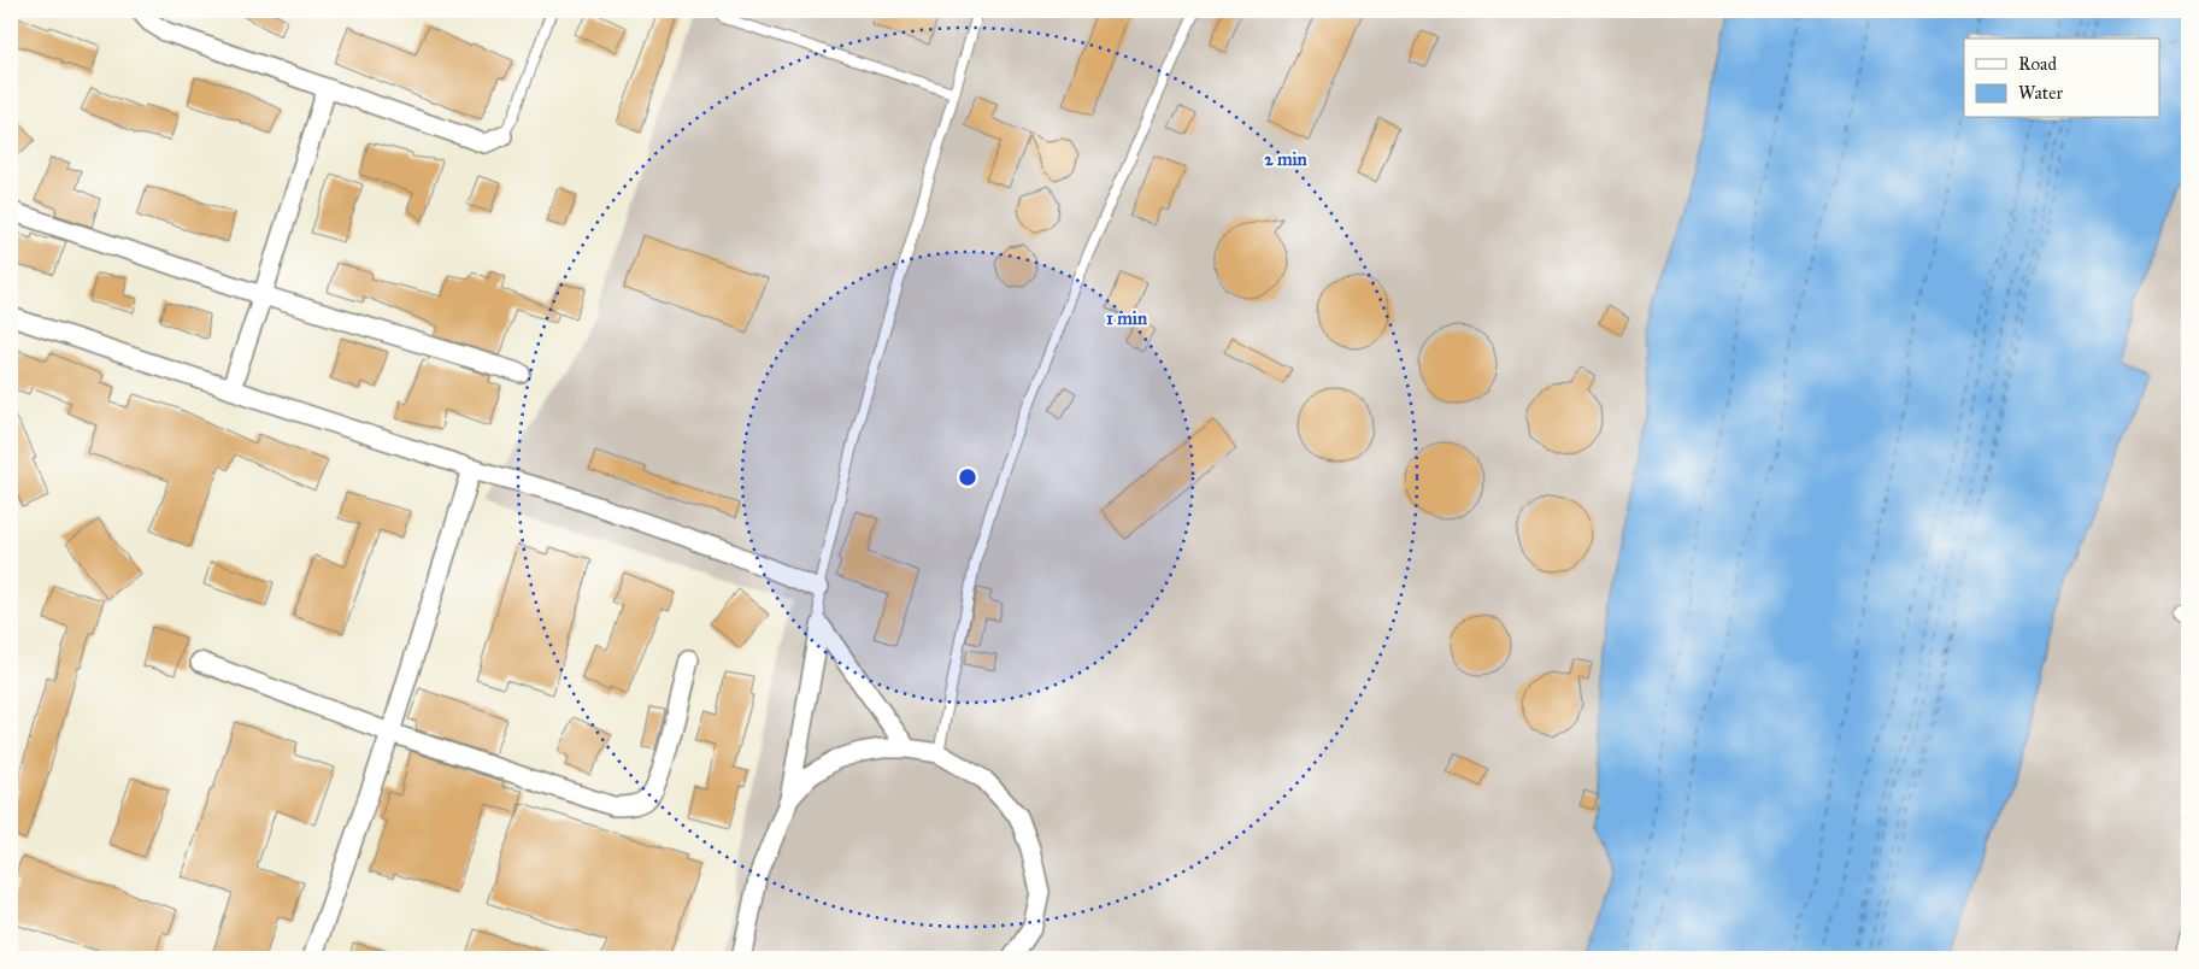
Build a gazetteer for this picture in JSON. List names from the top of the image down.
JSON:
{
  "legend": ["Road", "Water"],
  "rings": ["2 min", "1 min"]
}
